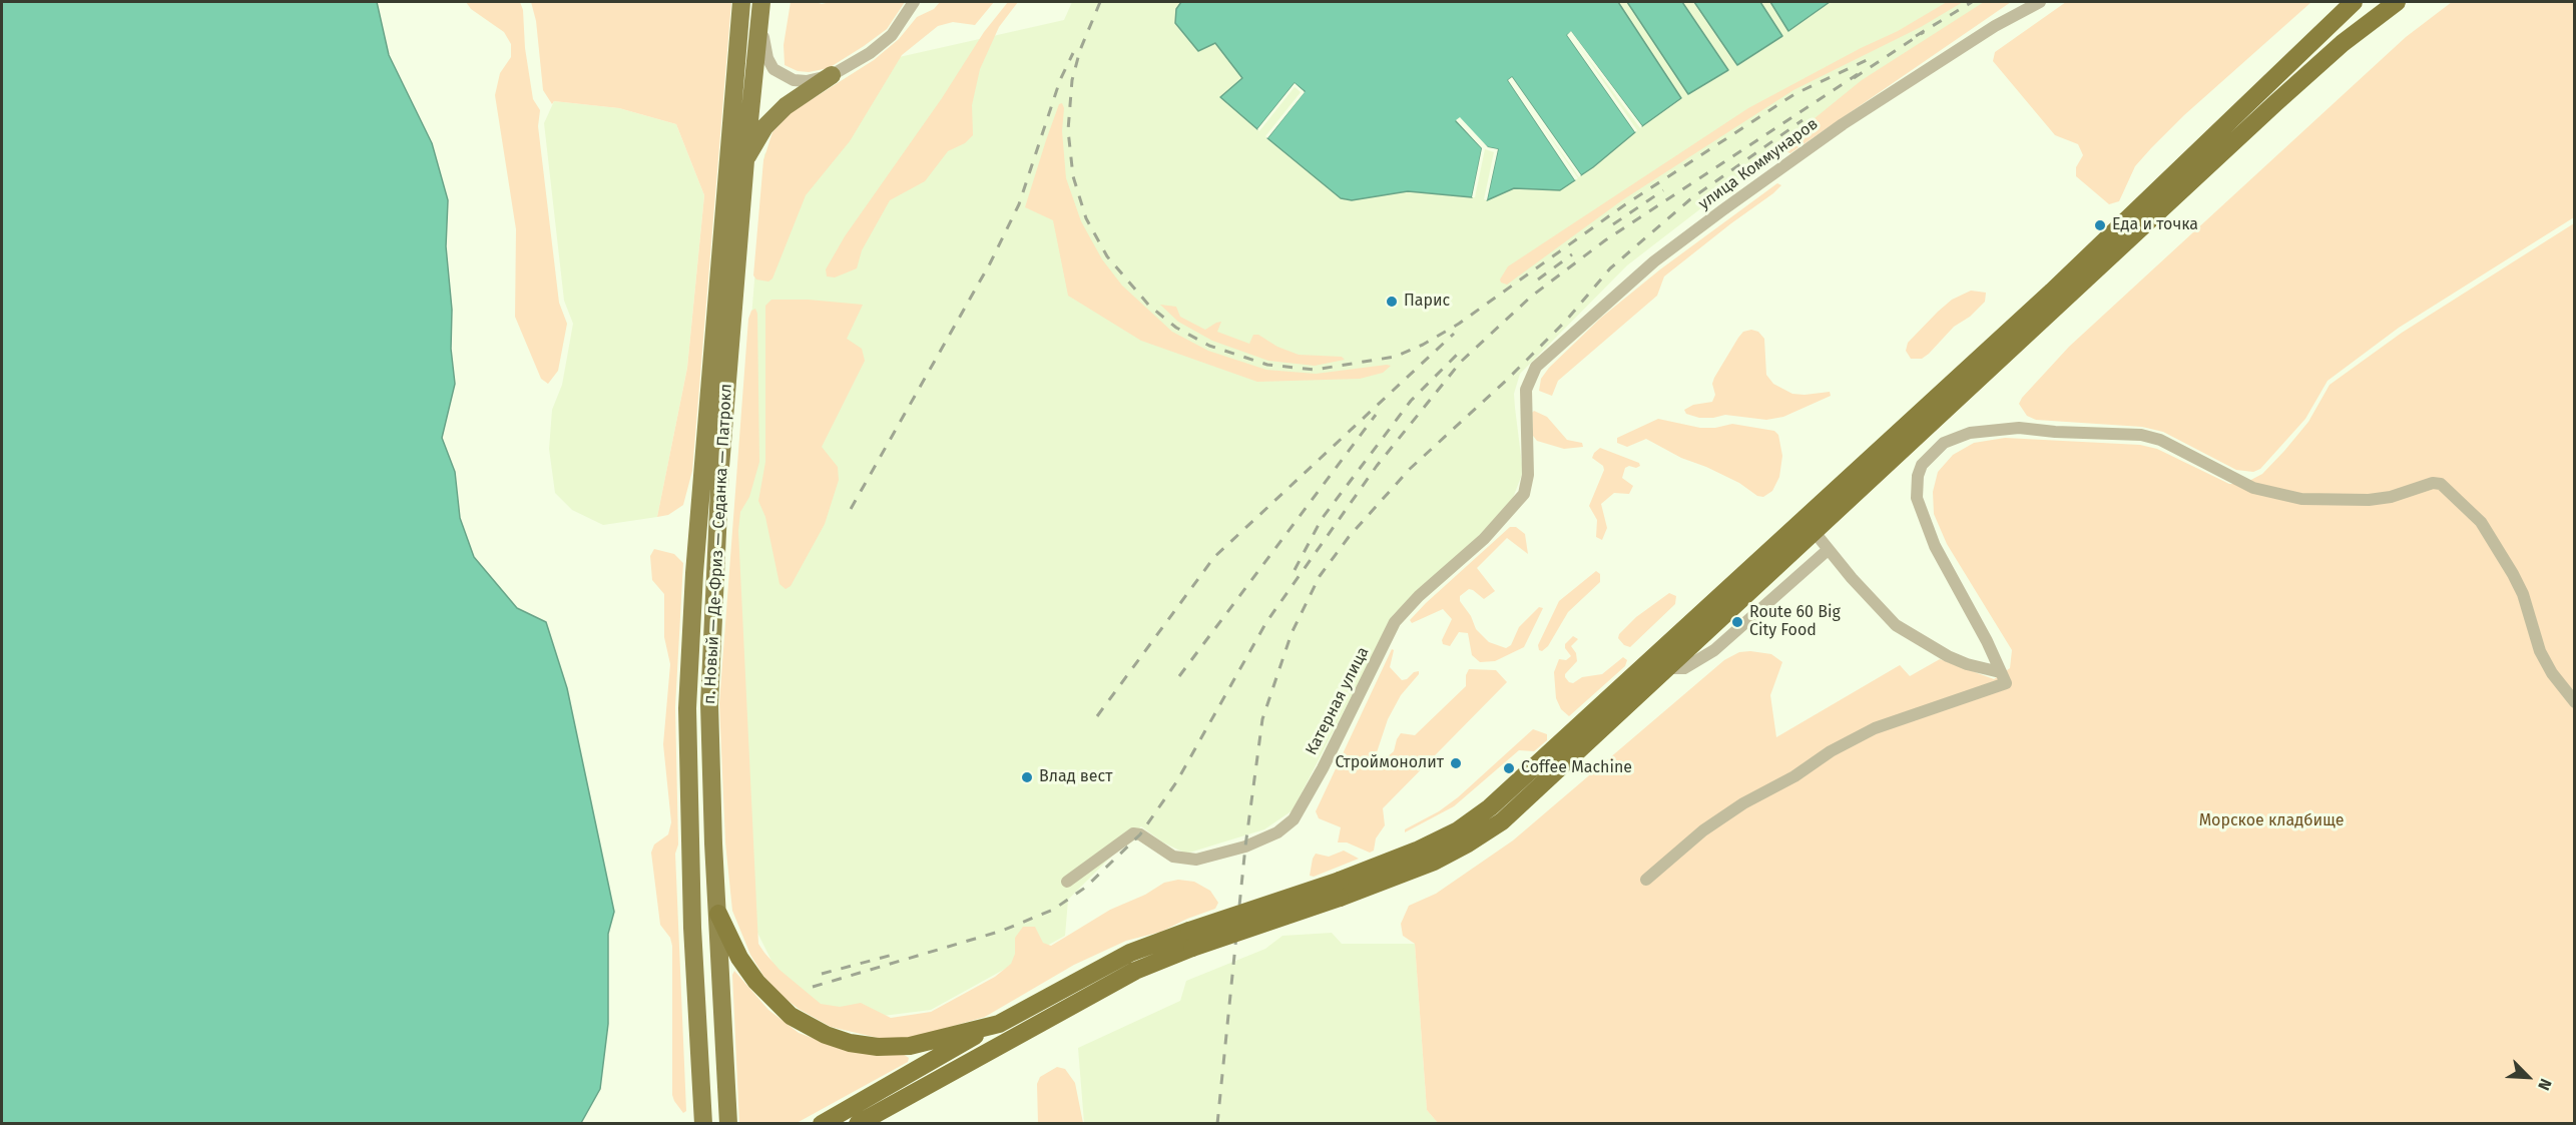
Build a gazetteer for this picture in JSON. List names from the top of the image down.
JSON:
{
  "streets": {
    "main road": ["п. Новый — Де-Фриз — Седанка — Патрокл"],
    "street": ["улица Коммунаров", "Катерная улица"]
  },
  "crossings": [
    ["улица Коммунаров", "Катерная улица"]
  ],
  "parks": ["Морское кладбище"],
  "places": [
    "Еда и точка",
    "Парис",
    "Route 60 Big City Food",
    "Строймонолит",
    "Coffee Machine",
    "Влад вест"
  ],
  "north": "bottom right"
}
